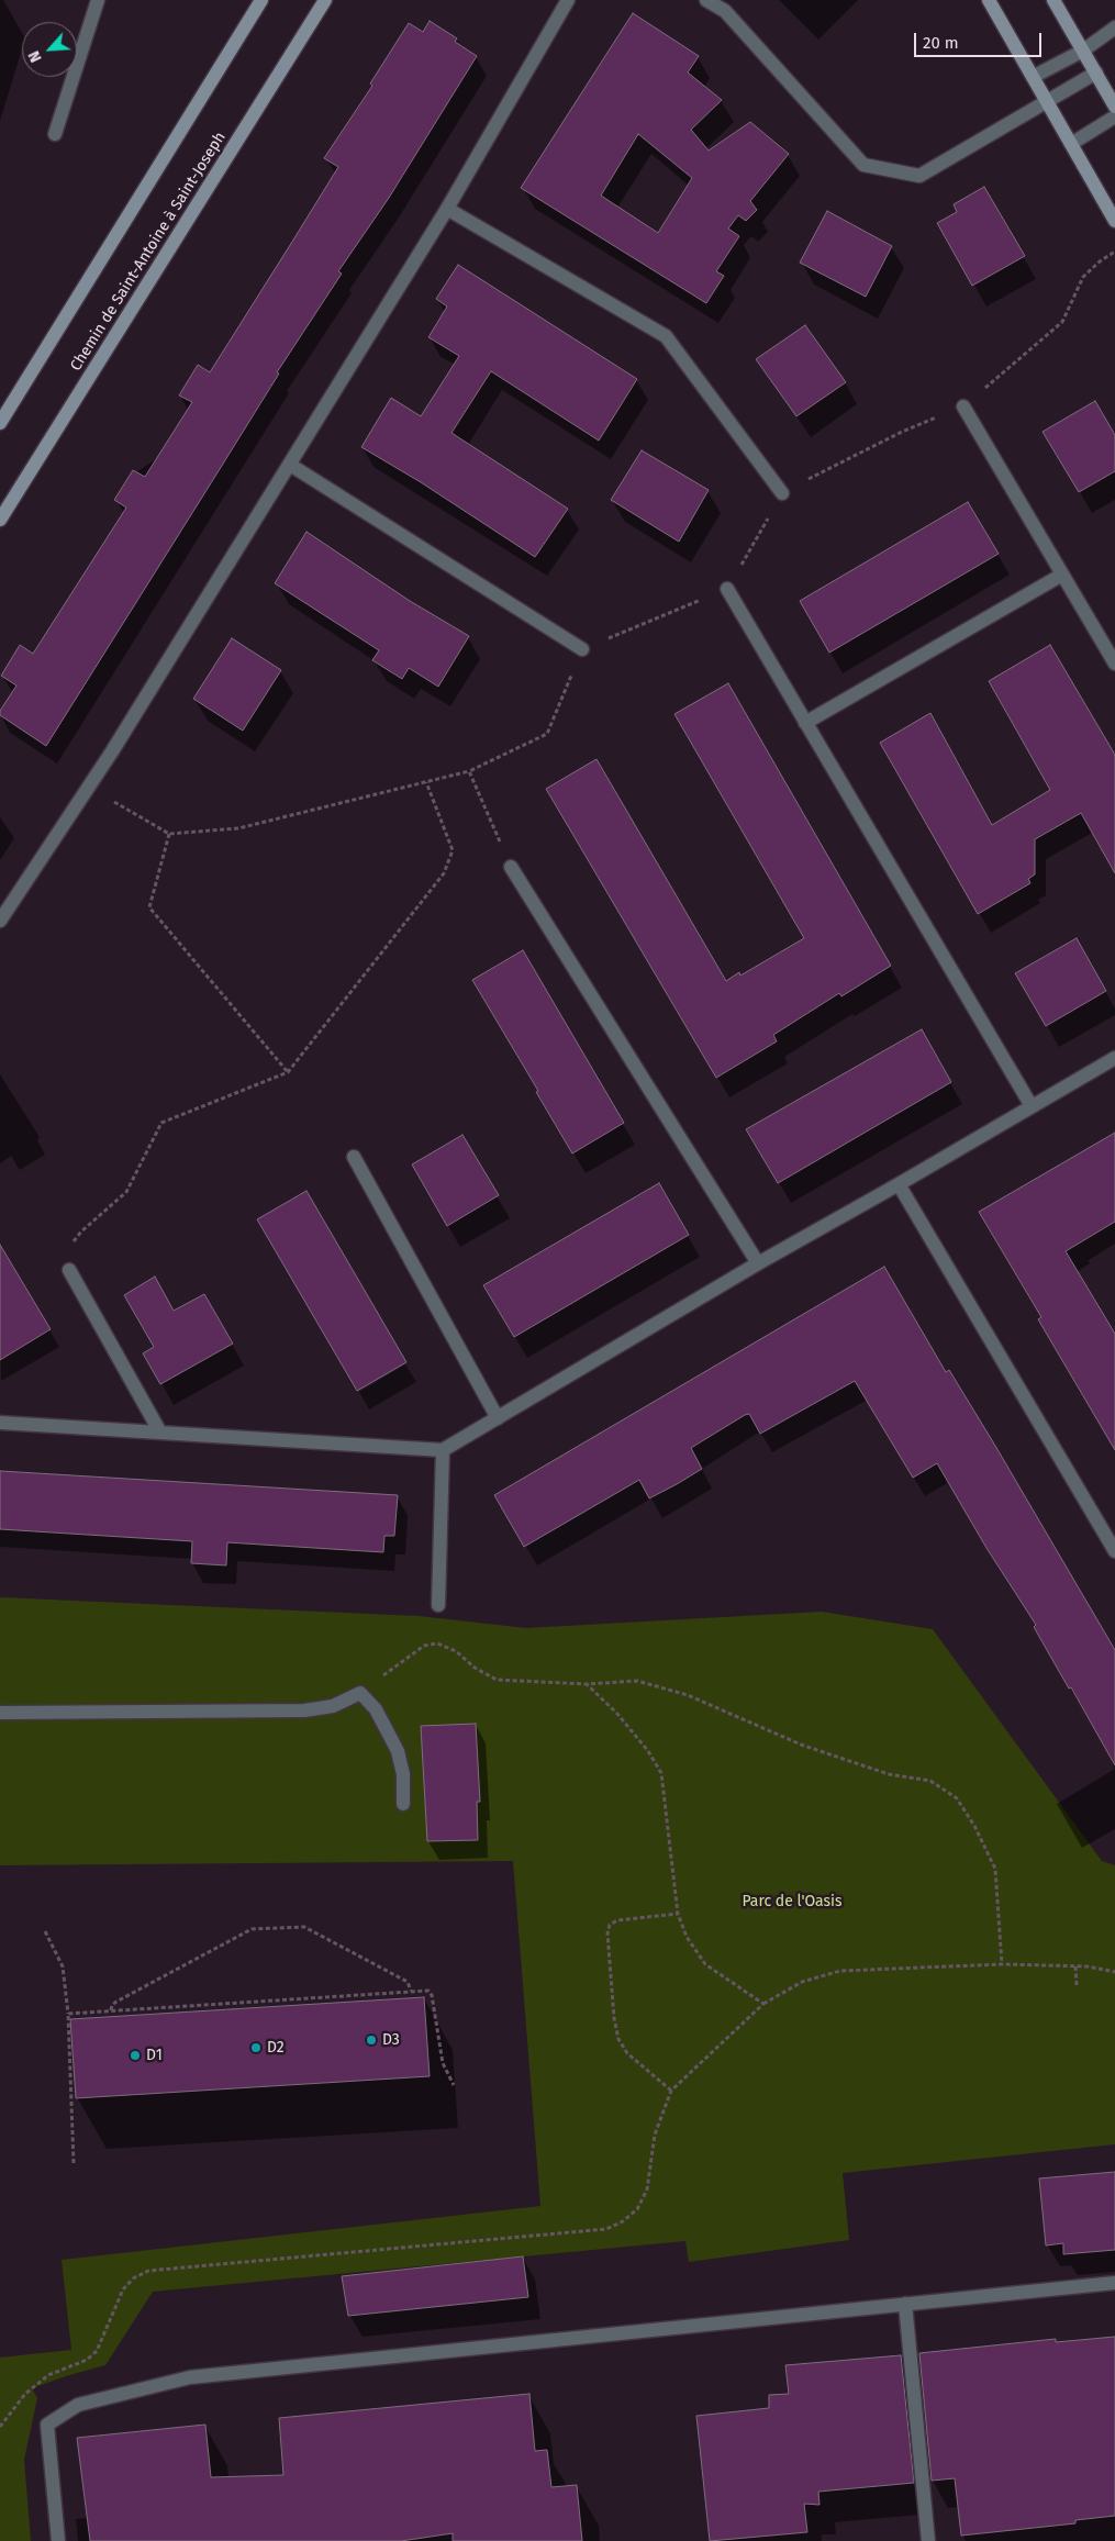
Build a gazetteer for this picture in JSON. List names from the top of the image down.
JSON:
{
  "streets": {
    "main road": ["Chemin de Saint-Antoine à Saint-Joseph"]
  },
  "parks": ["Parc de l'Oasis"],
  "places": ["D3", "D2", "D1"],
  "scale_bar": "20 m",
  "north": "bottom left"
}
